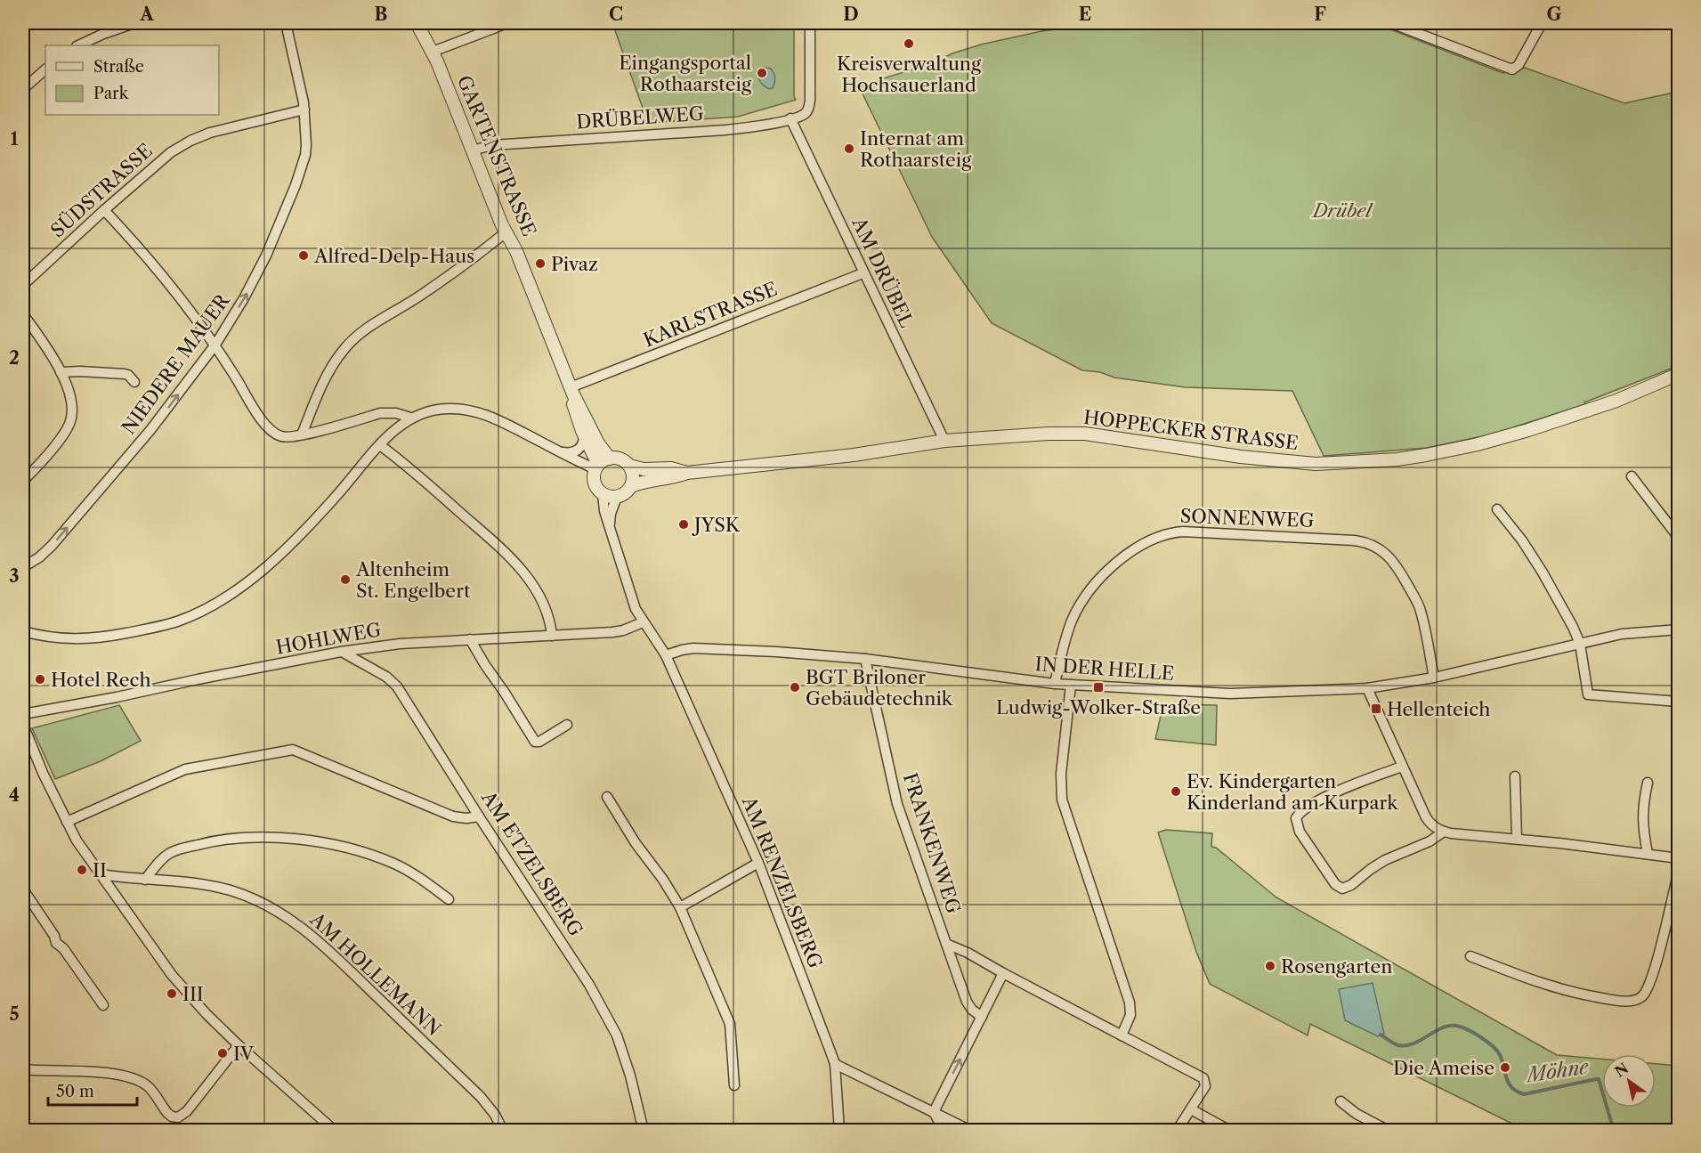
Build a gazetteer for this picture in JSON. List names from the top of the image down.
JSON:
{
  "streets": {
    "street": [
      "DRÜBELWEG",
      "GARTENSTRASSE",
      "SÜDSTRASSE",
      "AM DRÜBEL",
      "KARLSTRASSE",
      "NIEDERE MAUER",
      "HOPPECKER STRASSE",
      "SONNENWEG",
      "HOHLWEG",
      "IN DER HELLE",
      "FRANKENWEG",
      "AM ETZELSBERG",
      "AM RENZELSBERG",
      "AM HOLLEMANN"
    ]
  },
  "crossings": [
    ["DRÜBELWEG", "GARTENSTRASSE"],
    ["DRÜBELWEG", "AM DRÜBEL"],
    ["GARTENSTRASSE", "KARLSTRASSE"],
    ["GARTENSTRASSE", "HOPPECKER STRASSE"],
    ["SÜDSTRASSE", "NIEDERE MAUER"],
    ["AM DRÜBEL", "KARLSTRASSE"],
    ["AM DRÜBEL", "HOPPECKER STRASSE"],
    ["SONNENWEG", "IN DER HELLE"],
    ["HOHLWEG", "AM ETZELSBERG"],
    ["IN DER HELLE", "FRANKENWEG"],
    ["IN DER HELLE", "AM RENZELSBERG"]
  ],
  "one_way": ["NIEDERE MAUER"],
  "water": ["Möhne"],
  "parks": ["Drübel"],
  "places": {
    "other": [
      "Kreisverwaltung Hochsauerland",
      "Eingangsportal Rothaarsteig",
      "Internat am Rothaarsteig",
      "Alfred-Delp-Haus",
      "Pivaz",
      "JYSK",
      "Altenheim St. Engelbert",
      "Hotel Rech",
      "BGT Briloner Gebäudetechnik",
      "Ev. Kindergarten Kinderland am Kurpark",
      "II",
      "Rosengarten",
      "III",
      "IV",
      "Die Ameise"
    ],
    "transit": ["Ludwig-Wolker-Straße", "Hellenteich"]
  },
  "legend": ["Straße", "Park"],
  "scale_bar": "50 m",
  "north": "top left",
  "grid": {
    "columns": [
      "A",
      "B",
      "C",
      "D",
      "E",
      "F",
      "G"
    ],
    "rows": [
      "1",
      "2",
      "3",
      "4",
      "5"
    ]
  }
}
